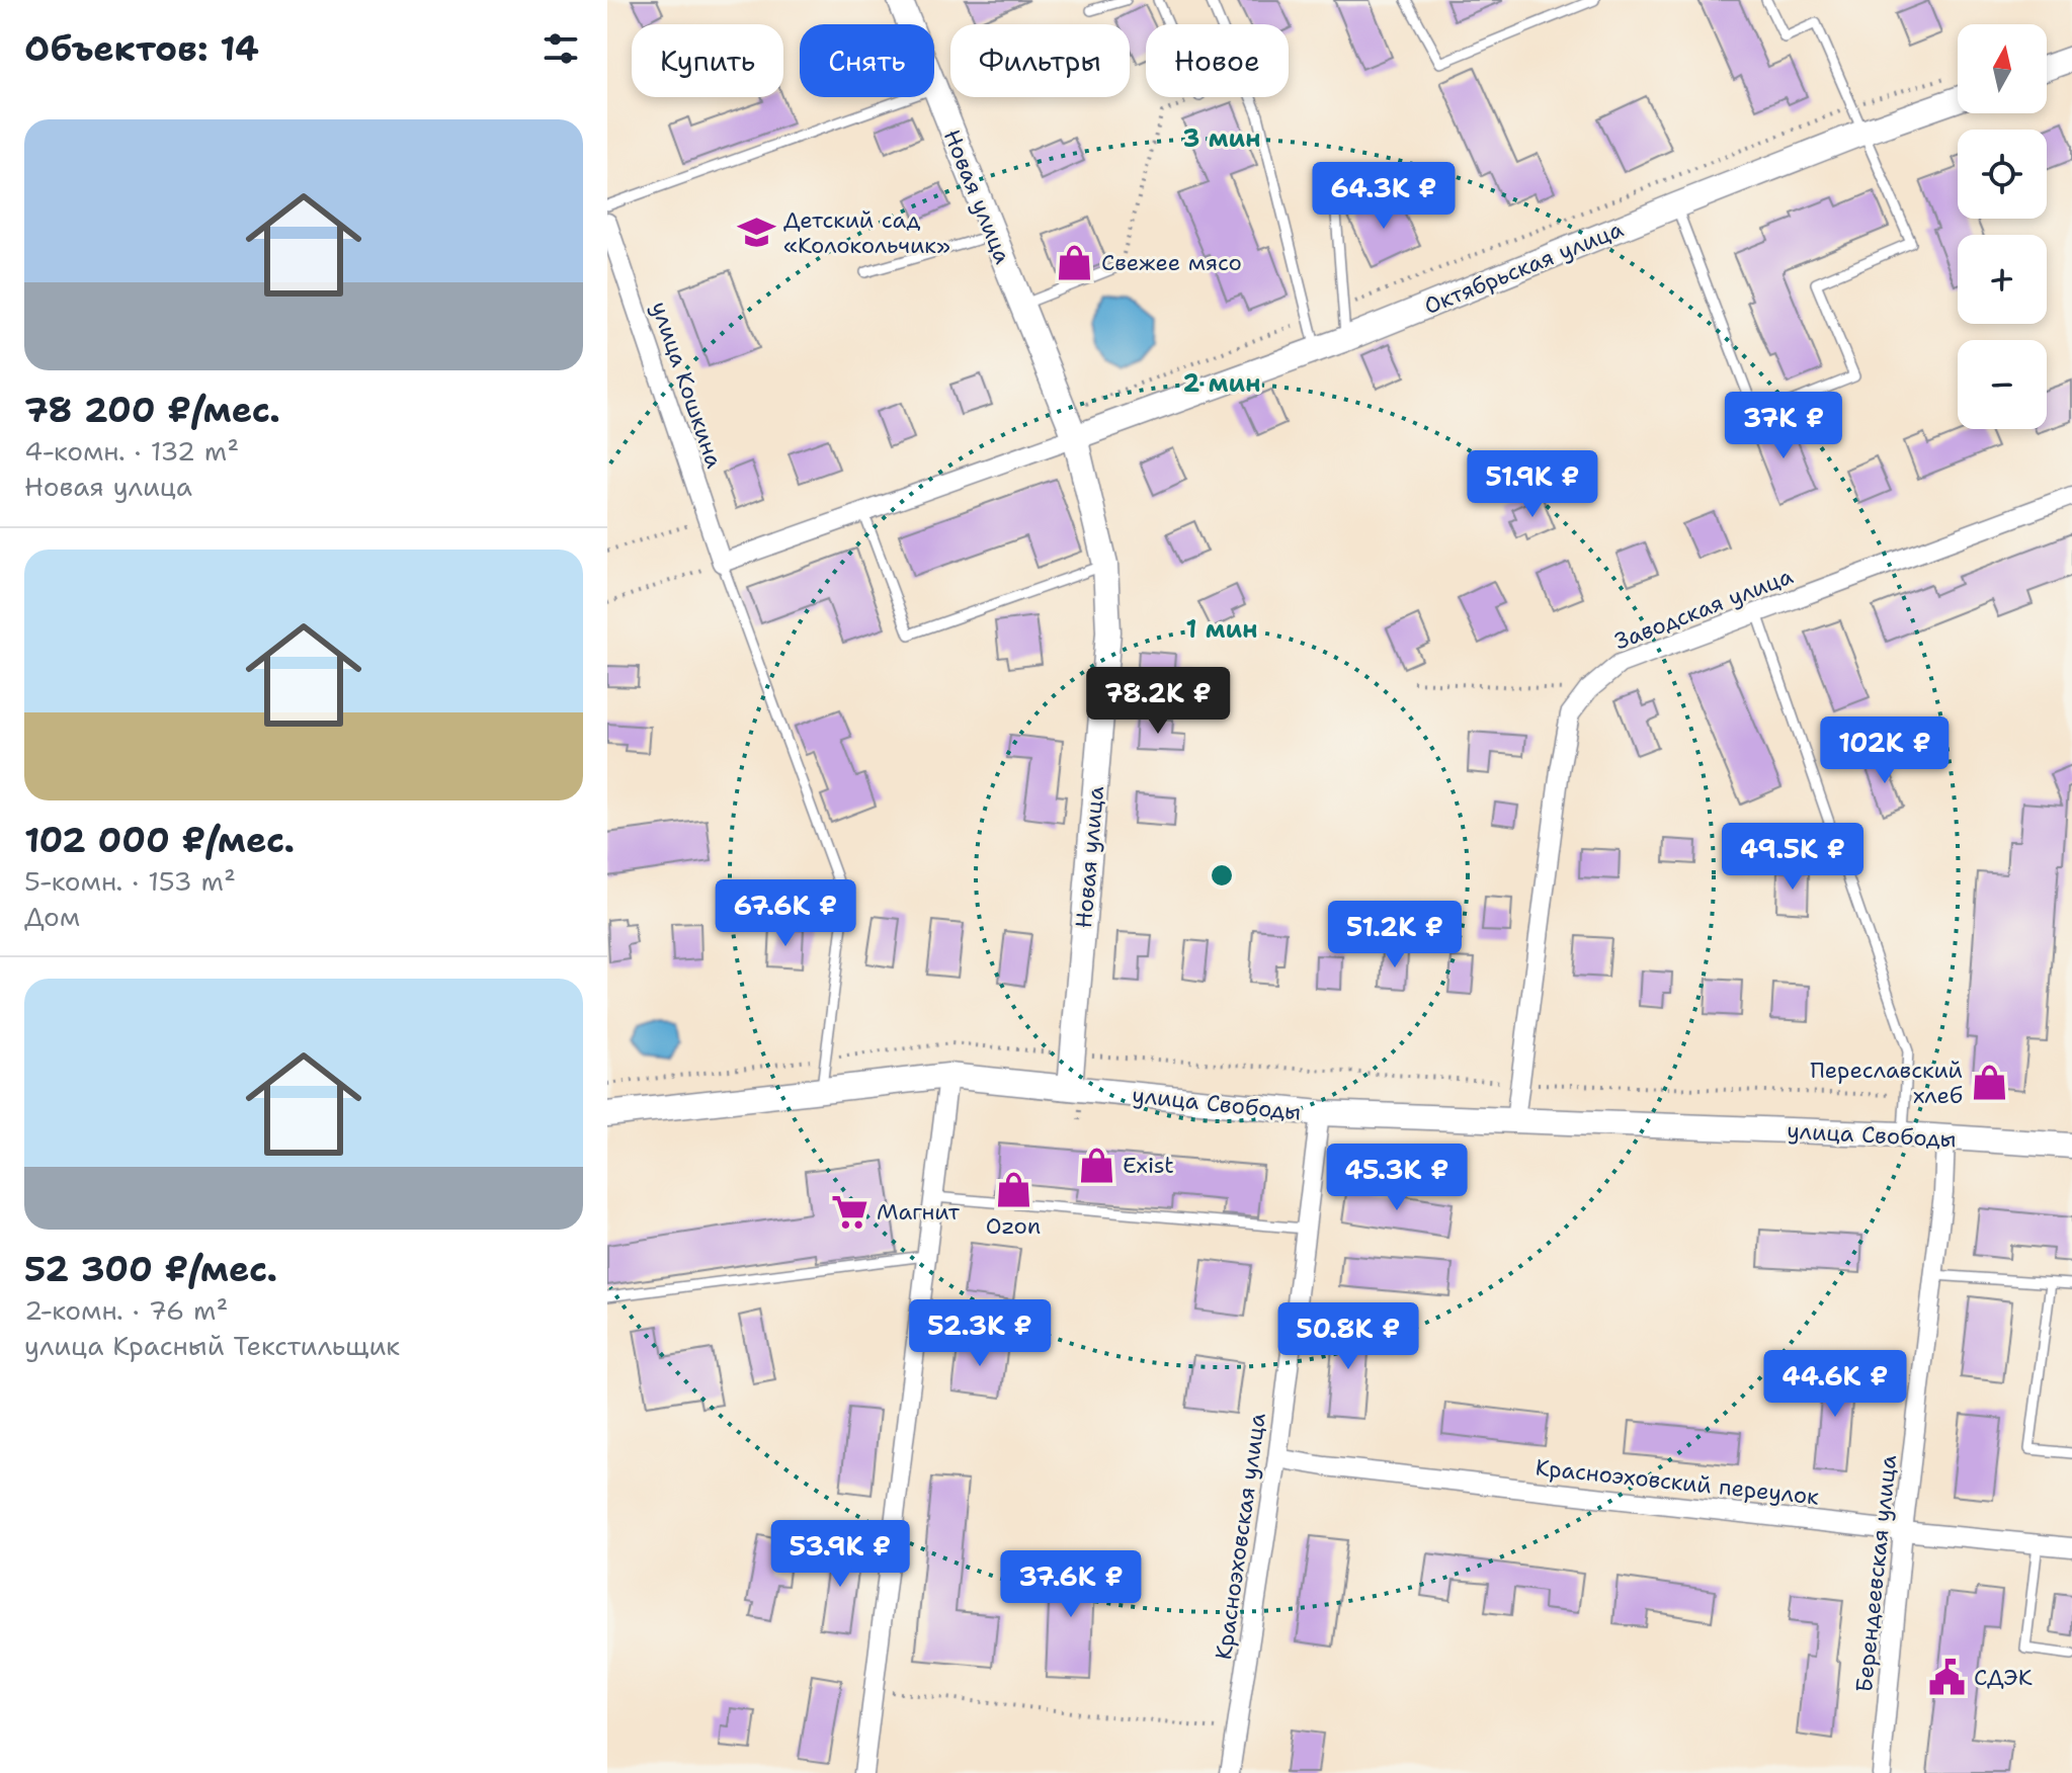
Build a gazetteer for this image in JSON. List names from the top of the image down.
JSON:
{
  "streets": {
    "street": [
      "Новая улица",
      "Октябрьская улица",
      "улица Кошкина",
      "Заводская улица",
      "улица Свободы",
      "Красноэховский переулок",
      "Красноэховская улица",
      "Берендеевская улица"
    ]
  },
  "crossings": [
    ["Новая улица", "Октябрьская улица"],
    ["Новая улица", "улица Свободы"],
    ["Заводская улица", "улица Свободы"],
    ["улица Свободы", "Красноэховская улица"],
    ["улица Свободы", "Берендеевская улица"],
    ["Красноэховский переулок", "Красноэховская улица"],
    ["Красноэховский переулок", "Берендеевская улица"]
  ],
  "places": {
    "school or university": ["Детский сад «Колокольчик»"],
    "shop": [
      "Свежее мясо",
      "Переславский хлеб",
      "Exist",
      "Ozon"
    ],
    "supermarket": ["Магнит"],
    "public building": ["СДЭК"]
  },
  "north": "top",
  "page": {
    "heading": "Объектов: 14",
    "map_buttons": ["+", "−"],
    "chip": [
      "Купить",
      "Снять",
      "Фильтры",
      "Новое"
    ],
    "list": [
      {
        "name": "78 200 ₽/мес.",
        "note": "4-комн. · 132 m² · Новая улица"
      },
      {
        "name": "102 000 ₽/мес.",
        "note": "5-комн. · 153 m² · Дом"
      },
      {
        "name": "52 300 ₽/мес.",
        "note": "2-комн. · 76 m² · улица Красный Текстильщик"
      }
    ],
    "price": [
      "64.3K ₽",
      "37K ₽",
      "51.9K ₽",
      "78.2K ₽",
      "102K ₽",
      "49.5K ₽",
      "67.6K ₽",
      "51.2K ₽",
      "45.3K ₽",
      "52.3K ₽",
      "50.8K ₽",
      "44.6K ₽",
      "53.9K ₽",
      "37.6K ₽"
    ]
  },
  "rings": ["3 мин", "2 мин", "1 мин"]
}
